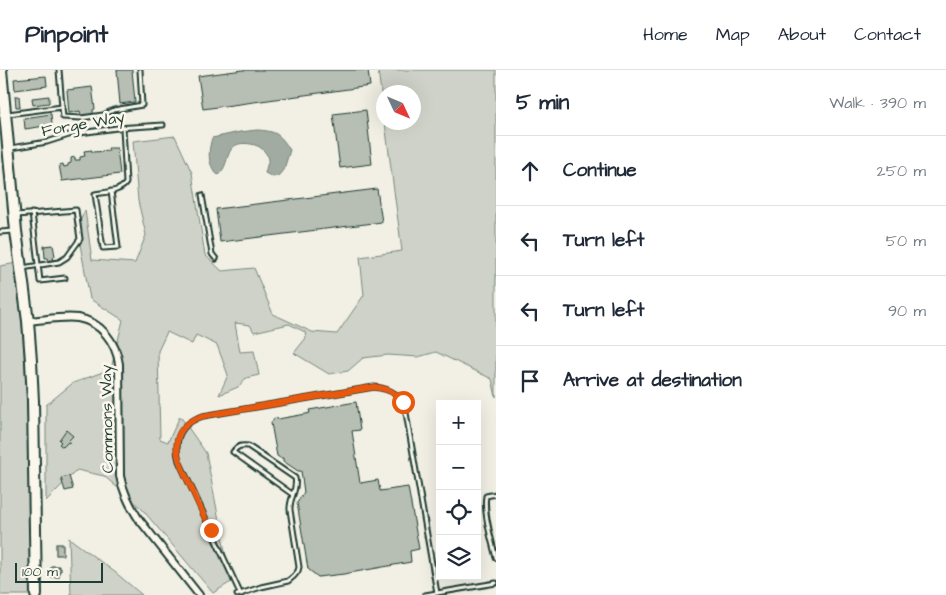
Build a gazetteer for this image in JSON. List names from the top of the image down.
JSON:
{
  "streets": {
    "street": ["Commons Way"],
    "lane": ["Forge Way"]
  },
  "scale_bar": "100 m",
  "north": "bottom right",
  "page": {
    "header": "Pinpoint",
    "nav": [
      "Home",
      "Map",
      "About",
      "Contact"
    ],
    "heading": ["5 min", "Walk · 390 m"],
    "list": [
      ["Continue", "250 m"],
      ["Turn left", "50 m"],
      ["Turn left", "90 m"],
      "Arrive at destination"
    ],
    "map_buttons": ["+", "−"],
    "scale": "100 m"
  }
}
